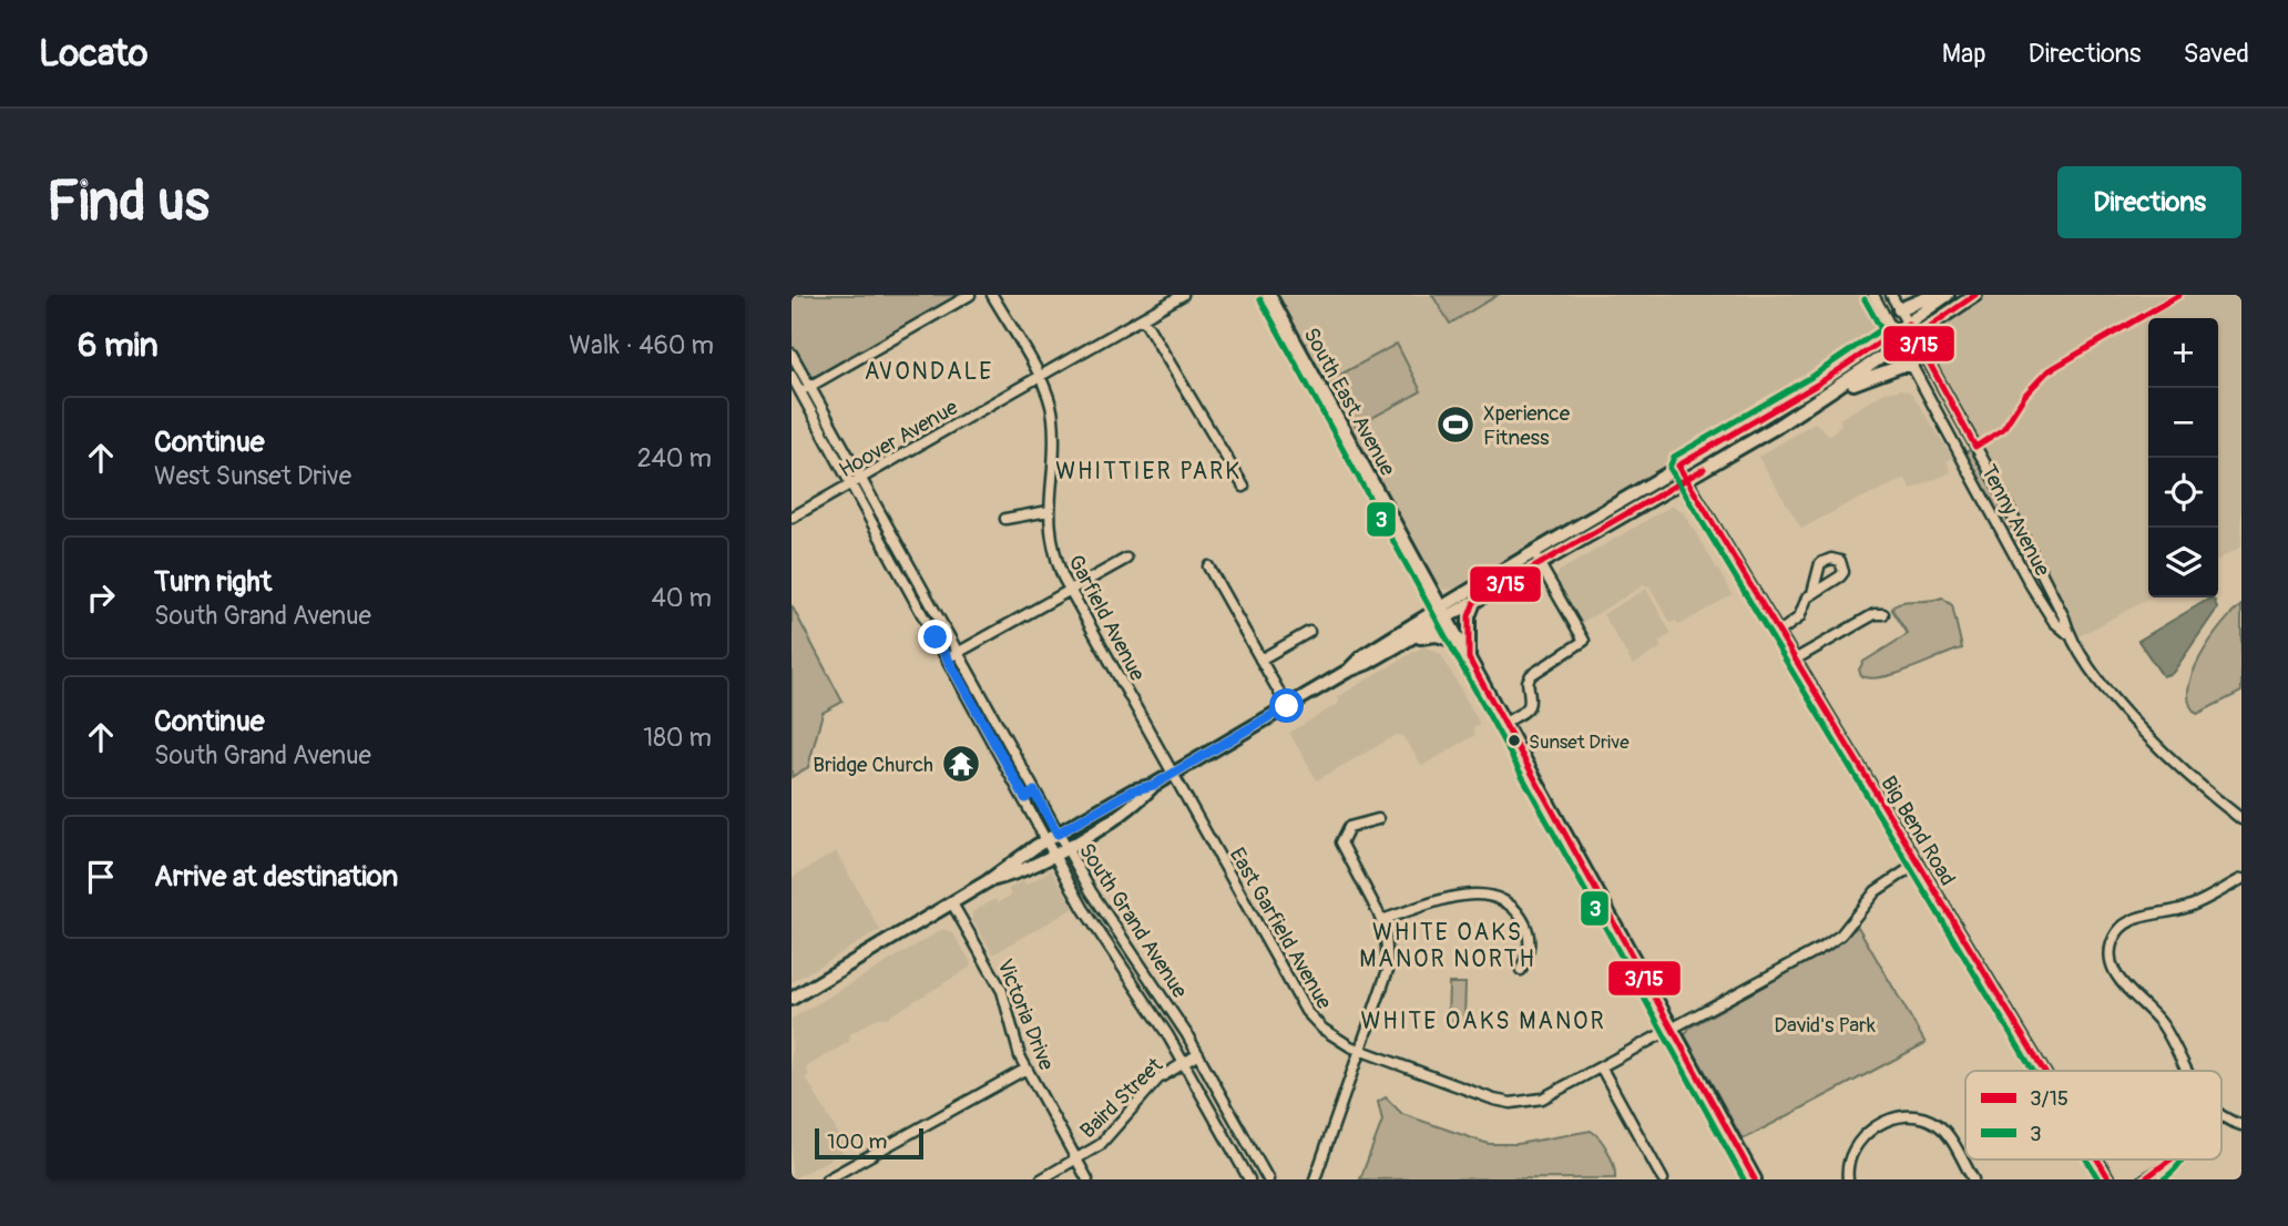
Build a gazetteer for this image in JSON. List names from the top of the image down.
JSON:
{
  "streets": {
    "main road": ["South East Avenue"],
    "street": [
      "Hoover Avenue",
      "Tenny Avenue",
      "Garfield Avenue",
      "Big Bend Road",
      "South Grand Avenue",
      "East Garfield Avenue",
      "Victoria Drive",
      "Baird Street"
    ]
  },
  "crossings": [
    ["South East Avenue", "East Garfield Avenue"],
    ["Hoover Avenue", "Garfield Avenue"],
    ["Hoover Avenue", "South Grand Avenue"],
    ["Garfield Avenue", "East Garfield Avenue"],
    ["Big Bend Road", "East Garfield Avenue"],
    ["South Grand Avenue", "Baird Street"],
    ["Victoria Drive", "Baird Street"]
  ],
  "districts": [
    "AVONDALE",
    "WHITTIER PARK",
    "WHITE OAKS MANOR NORTH",
    "WHITE OAKS MANOR"
  ],
  "parks": ["David's Park"],
  "places": {
    "sports": ["Xperience Fitness"],
    "other": ["Sunset Drive"],
    "temple": ["Bridge Church"]
  },
  "lines": ["transit line 3/15", "transit line 3"],
  "legend": ["3/15", "3"],
  "scale_bar": "100 m",
  "page": {
    "header": "Locato",
    "nav": ["Map", "Directions", "Saved"],
    "buttons": "Directions",
    "title": "Find us",
    "heading": ["6 min", "Walk · 460 m"],
    "map_buttons": ["+", "−"],
    "list": [
      ["Continue", "West Sunset Drive", "240 m"],
      ["Turn right", "South Grand Avenue", "40 m"],
      ["Continue", "South Grand Avenue", "180 m"],
      "Arrive at destination"
    ],
    "scale": "100 m"
  }
}
